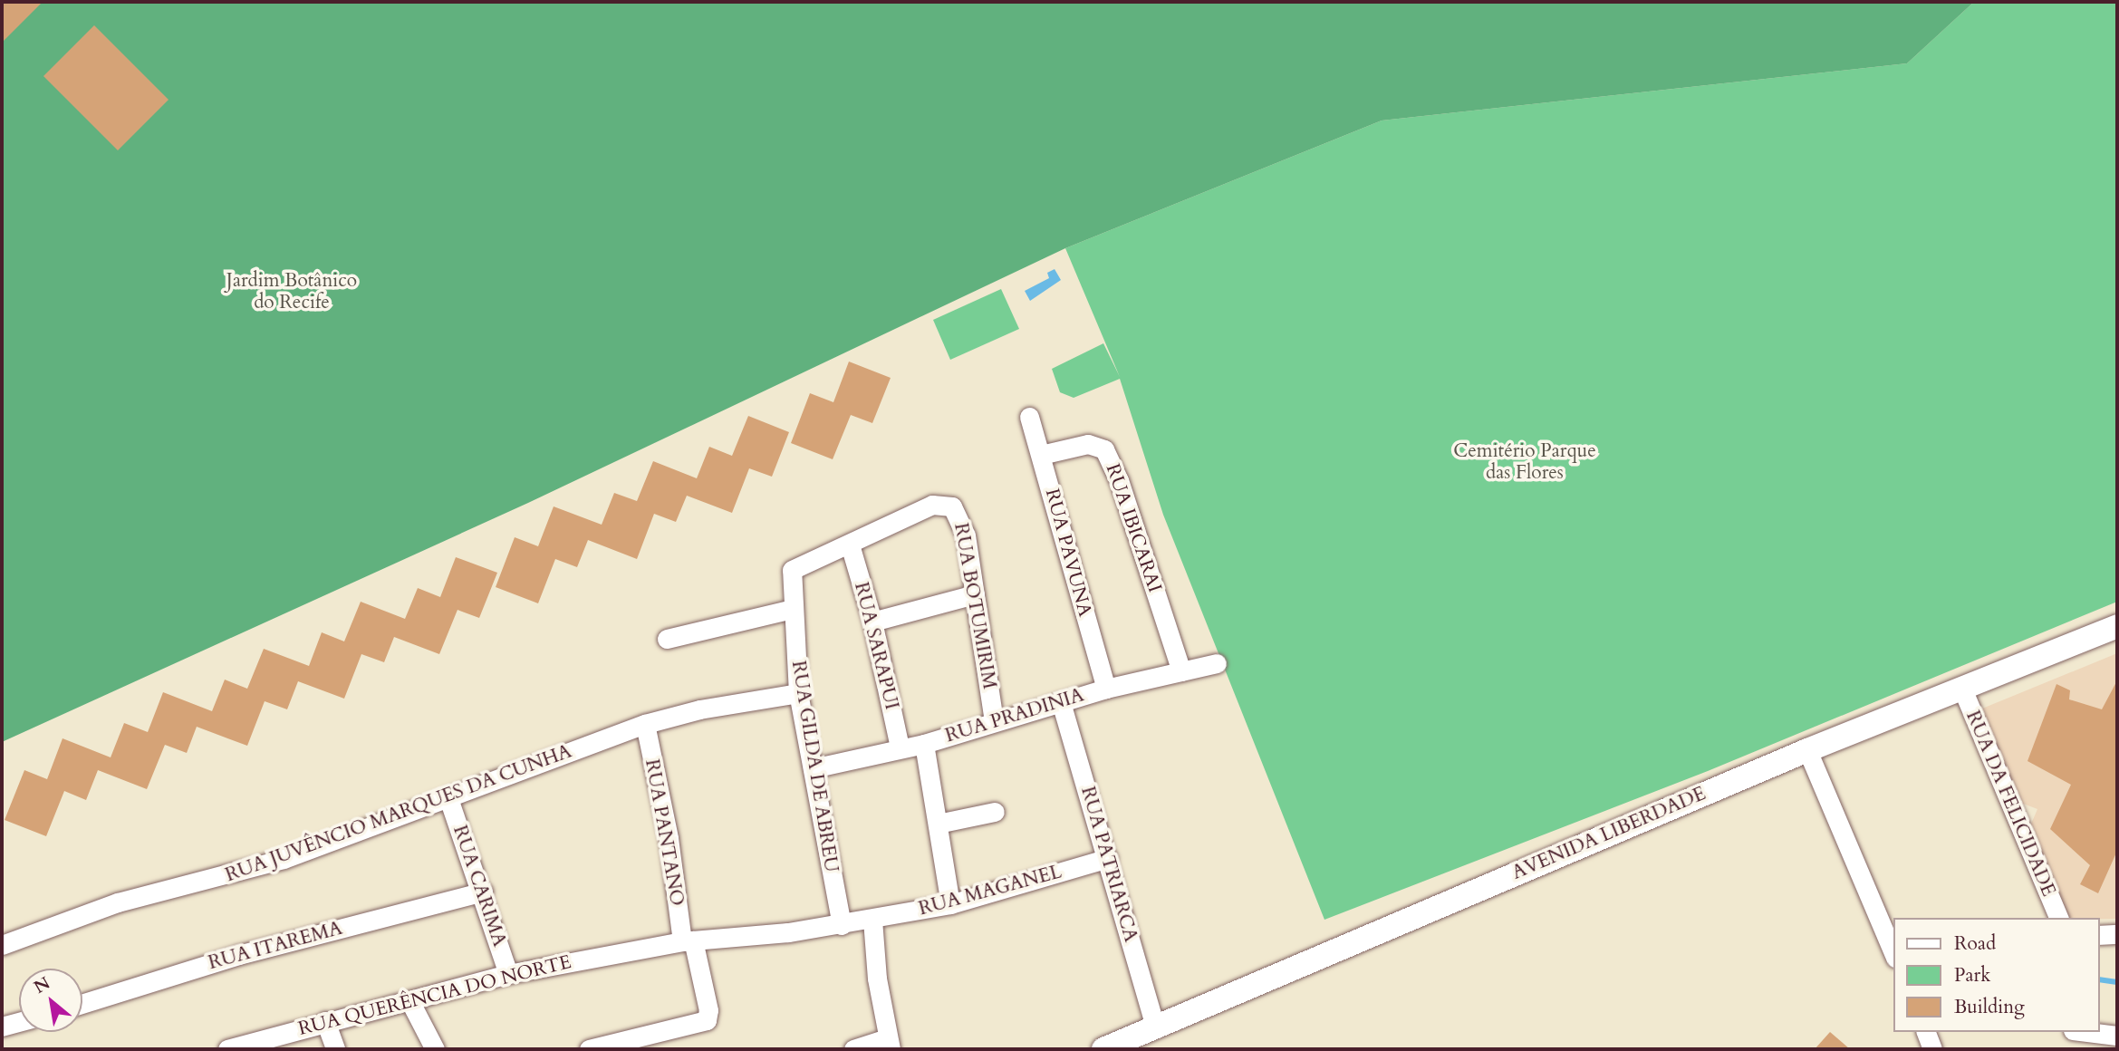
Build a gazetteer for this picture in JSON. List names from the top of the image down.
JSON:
{
  "streets": {
    "main road": ["AVENIDA LIBERDADE"],
    "street": [
      "RUA IBICARAI",
      "RUA PAVUNA",
      "RUA BOTUMIRIM",
      "RUA SARAPUI",
      "RUA PRADINIA",
      "RUA GILDA DE ABREU",
      "RUA DA FELICIDADE",
      "RUA JUVÊNCIO MARQUES DA CUNHA",
      "RUA PANTANO",
      "RUA PATRIARCA",
      "RUA CARIMA",
      "RUA MAGANEL",
      "RUA ITAREMA",
      "RUA QUERÊNCIA DO NORTE"
    ]
  },
  "crossings": [
    ["RUA IBICARAI", "RUA PAVUNA"],
    ["RUA IBICARAI", "RUA PRADINIA"],
    ["RUA PAVUNA", "RUA PRADINIA"],
    ["RUA BOTUMIRIM", "RUA SARAPUI"],
    ["RUA BOTUMIRIM", "RUA PRADINIA"],
    ["RUA BOTUMIRIM", "RUA GILDA DE ABREU"],
    ["RUA SARAPUI", "RUA PRADINIA"],
    ["RUA SARAPUI", "RUA GILDA DE ABREU"],
    ["RUA PRADINIA", "RUA GILDA DE ABREU"],
    ["RUA PRADINIA", "RUA PATRIARCA"],
    ["RUA GILDA DE ABREU", "RUA JUVÊNCIO MARQUES DA CUNHA"],
    ["RUA GILDA DE ABREU", "RUA MAGANEL"],
    ["RUA DA FELICIDADE", "AVENIDA LIBERDADE"],
    ["RUA JUVÊNCIO MARQUES DA CUNHA", "RUA PANTANO"],
    ["RUA JUVÊNCIO MARQUES DA CUNHA", "RUA CARIMA"],
    ["RUA PANTANO", "RUA MAGANEL"],
    ["RUA PANTANO", "RUA QUERÊNCIA DO NORTE"],
    ["AVENIDA LIBERDADE", "RUA PATRIARCA"],
    ["RUA PATRIARCA", "RUA MAGANEL"],
    ["RUA CARIMA", "RUA ITAREMA"],
    ["RUA CARIMA", "RUA QUERÊNCIA DO NORTE"],
    ["RUA MAGANEL", "RUA QUERÊNCIA DO NORTE"]
  ],
  "parks": ["Jardim Botânico do Recife", "Cemitério Parque das Flores"],
  "legend": ["Road", "Park", "Building"],
  "north": "top left"
}
